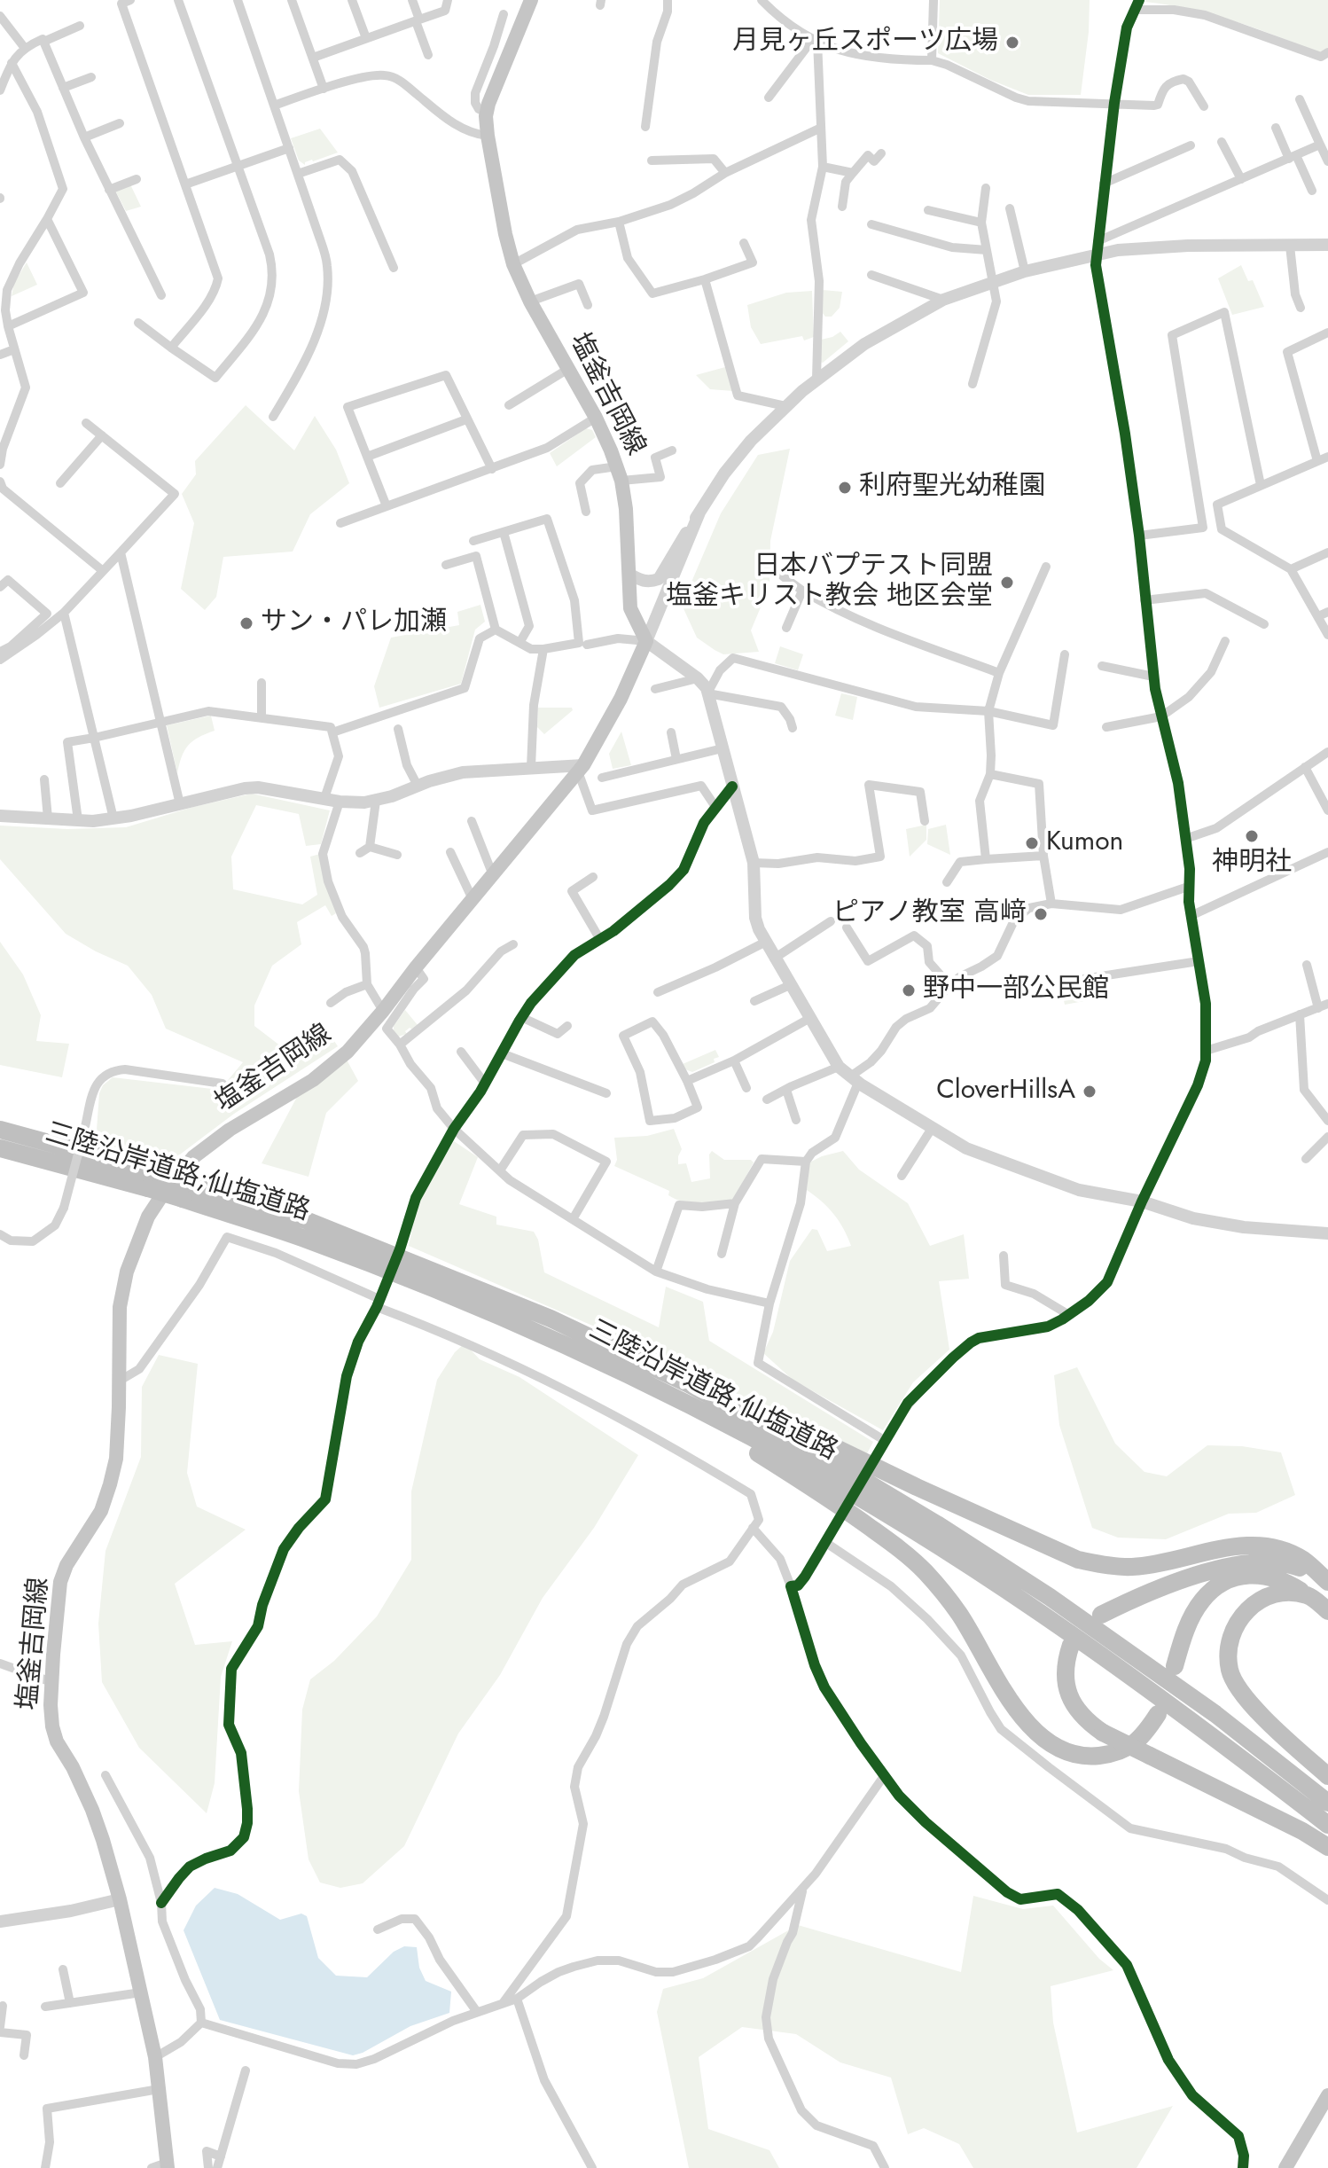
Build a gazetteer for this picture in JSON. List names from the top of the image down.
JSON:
{
  "streets": {
    "highway": ["三陸沿岸道路;仙塩道路"],
    "main road": ["塩釜吉岡線"]
  },
  "places": [
    "月見ヶ丘スポーツ広場",
    "利府聖光幼稚園",
    "日本バプテスト同盟 塩釜キリスト教会 地区会堂",
    "サン・パレ加瀬",
    "神明社",
    "Kumon",
    "ピアノ教室 高﨑",
    "野中一部公民館",
    "CloverHillsA"
  ]
}
